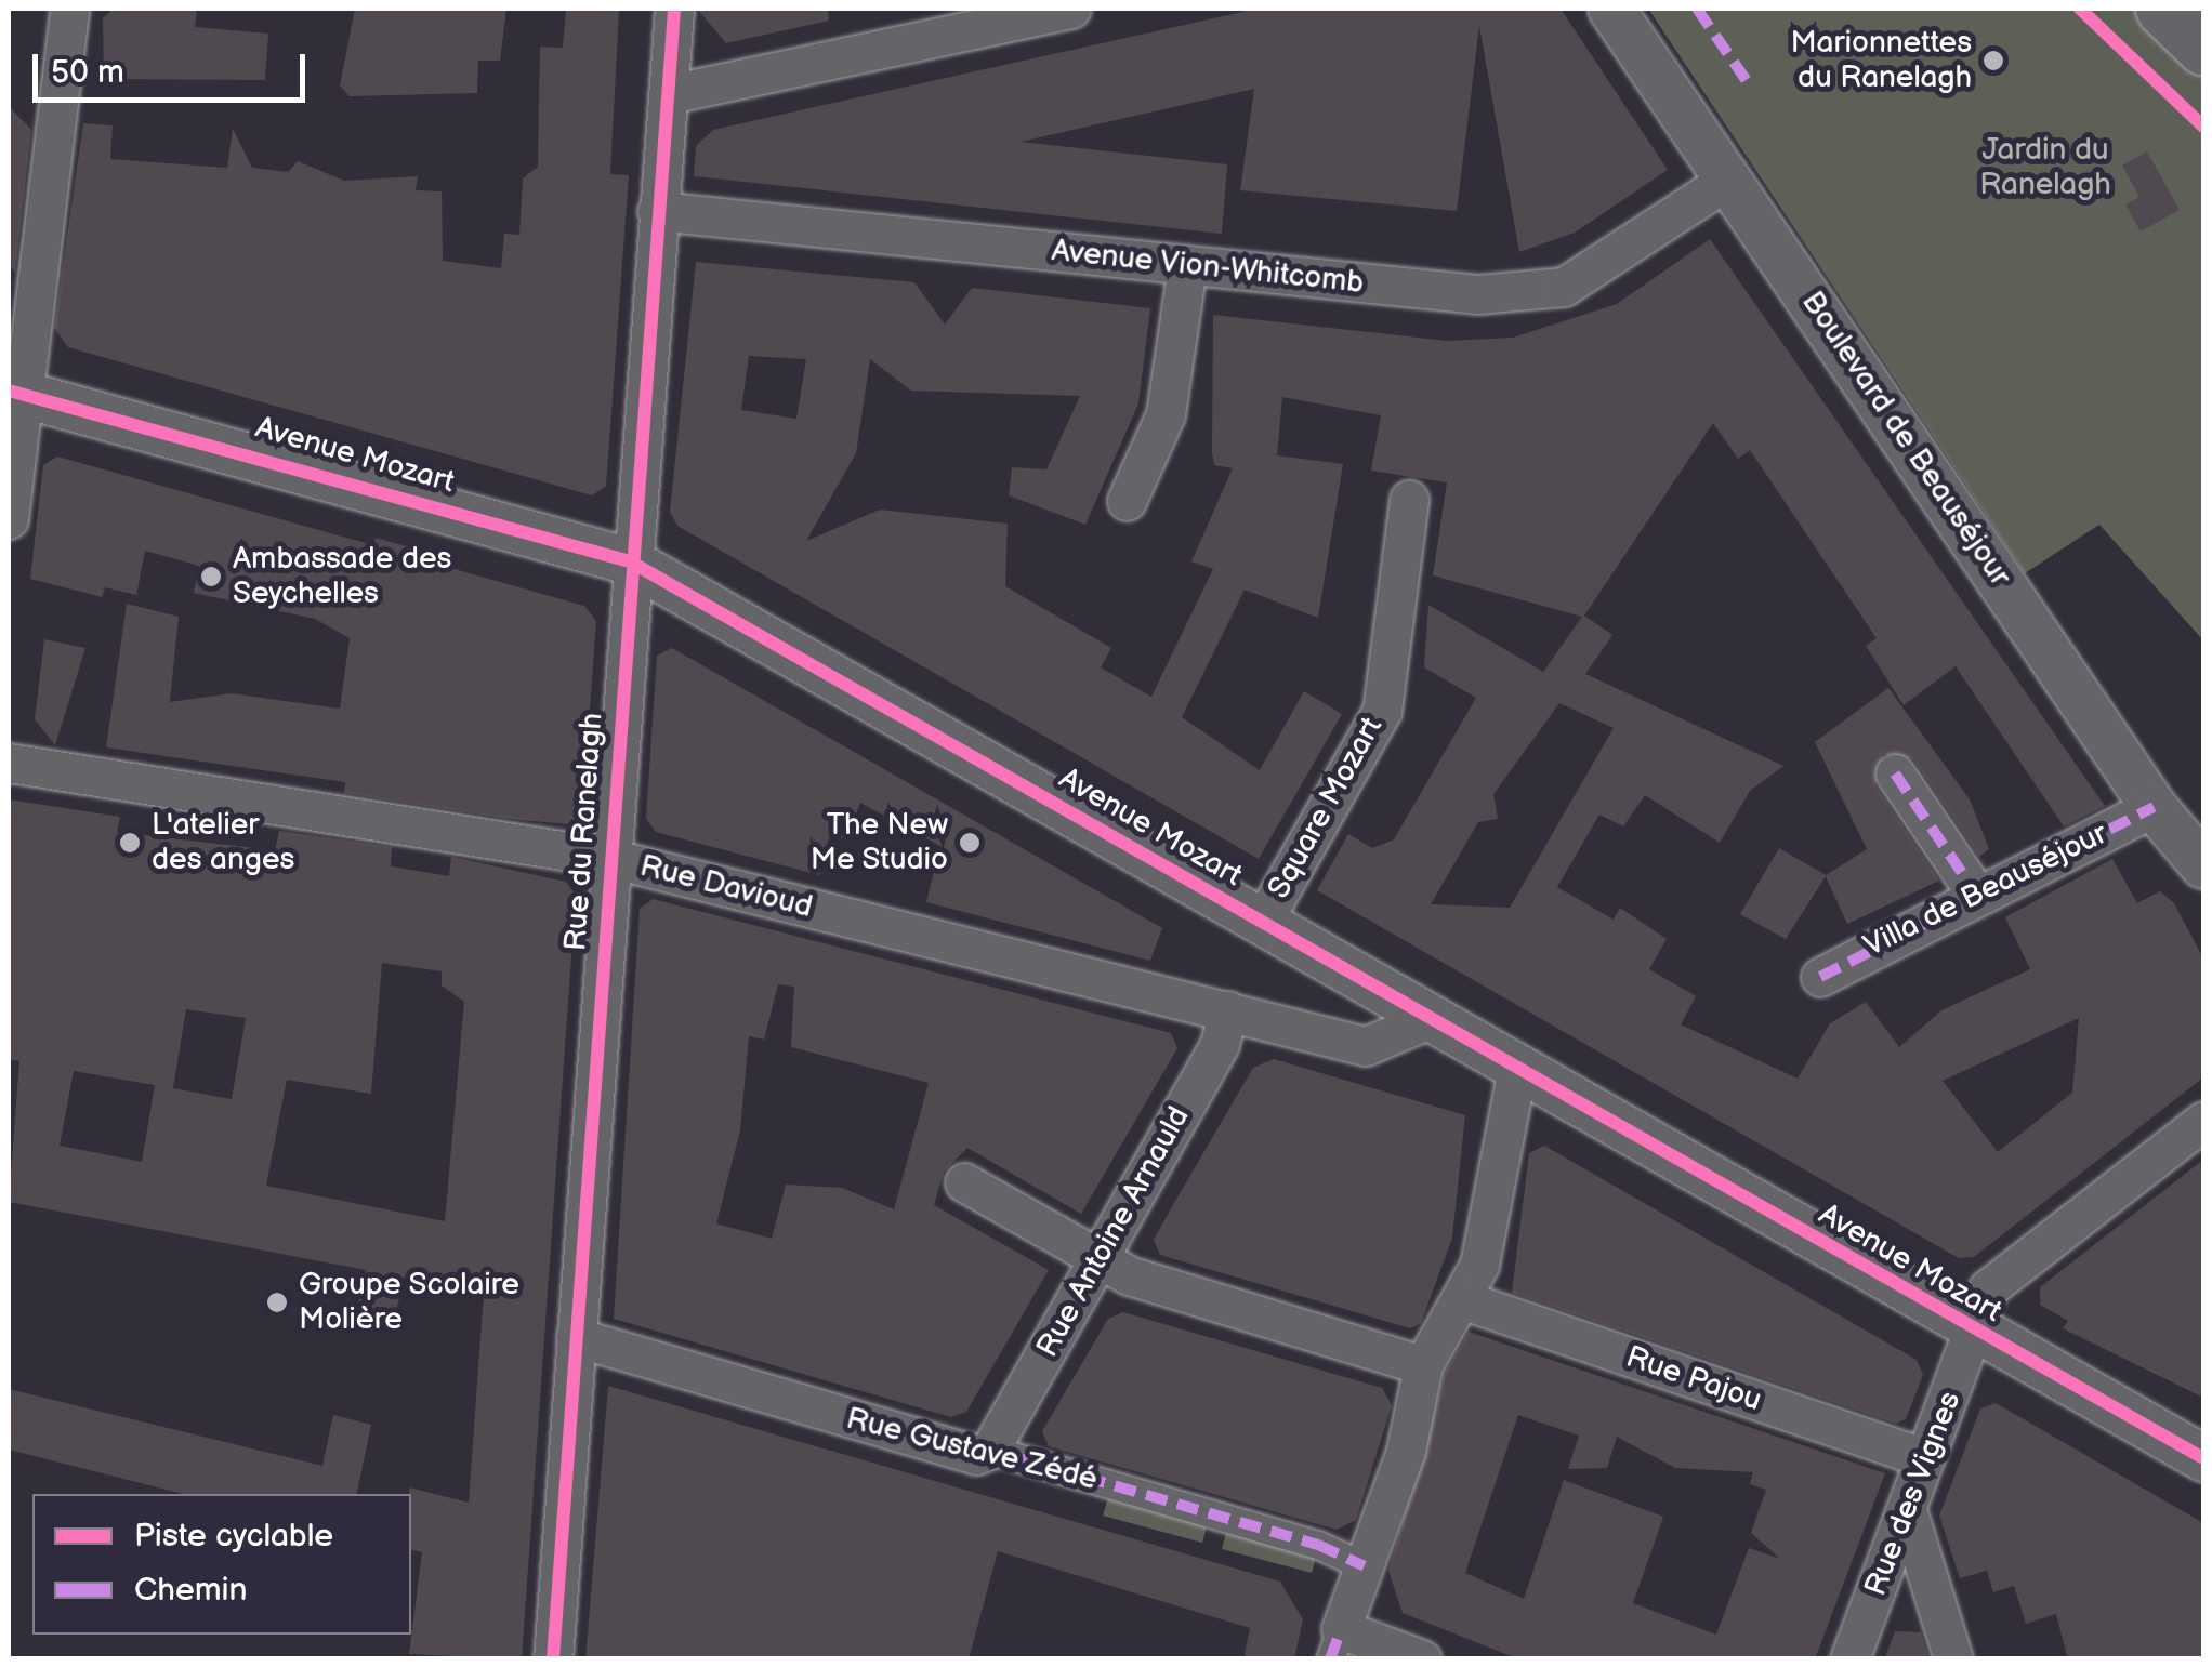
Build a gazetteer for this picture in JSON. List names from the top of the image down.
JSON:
{
  "streets": {
    "street": [
      "Avenue Vion-Whitcomb",
      "Boulevard de Beauséjour",
      "Avenue Mozart",
      "Square Mozart",
      "Rue du Ranelagh",
      "Rue Davioud",
      "Villa de Beauséjour",
      "Rue Antoine Arnauld",
      "Rue Pajou",
      "Rue Gustave Zédé",
      "Rue des Vignes"
    ]
  },
  "crossings": [
    ["Avenue Vion-Whitcomb", "Boulevard de Beauséjour"],
    ["Avenue Vion-Whitcomb", "Rue du Ranelagh"],
    ["Boulevard de Beauséjour", "Villa de Beauséjour"],
    ["Avenue Mozart", "Square Mozart"],
    ["Avenue Mozart", "Rue du Ranelagh"],
    ["Avenue Mozart", "Rue Davioud"],
    ["Avenue Mozart", "Rue des Vignes"],
    ["Rue du Ranelagh", "Rue Davioud"],
    ["Rue du Ranelagh", "Rue Gustave Zédé"],
    ["Rue Davioud", "Rue Antoine Arnauld"],
    ["Rue Antoine Arnauld", "Rue Gustave Zédé"],
    ["Rue Pajou", "Rue des Vignes"]
  ],
  "parks": ["Jardin du Ranelagh"],
  "places": [
    "Marionnettes du Ranelagh",
    "Ambassade des Seychelles",
    "L'atelier des anges",
    "The New Me Studio",
    "Groupe Scolaire Molière"
  ],
  "legend": ["Piste cyclable", "Chemin"],
  "scale_bar": "50 m"
}
